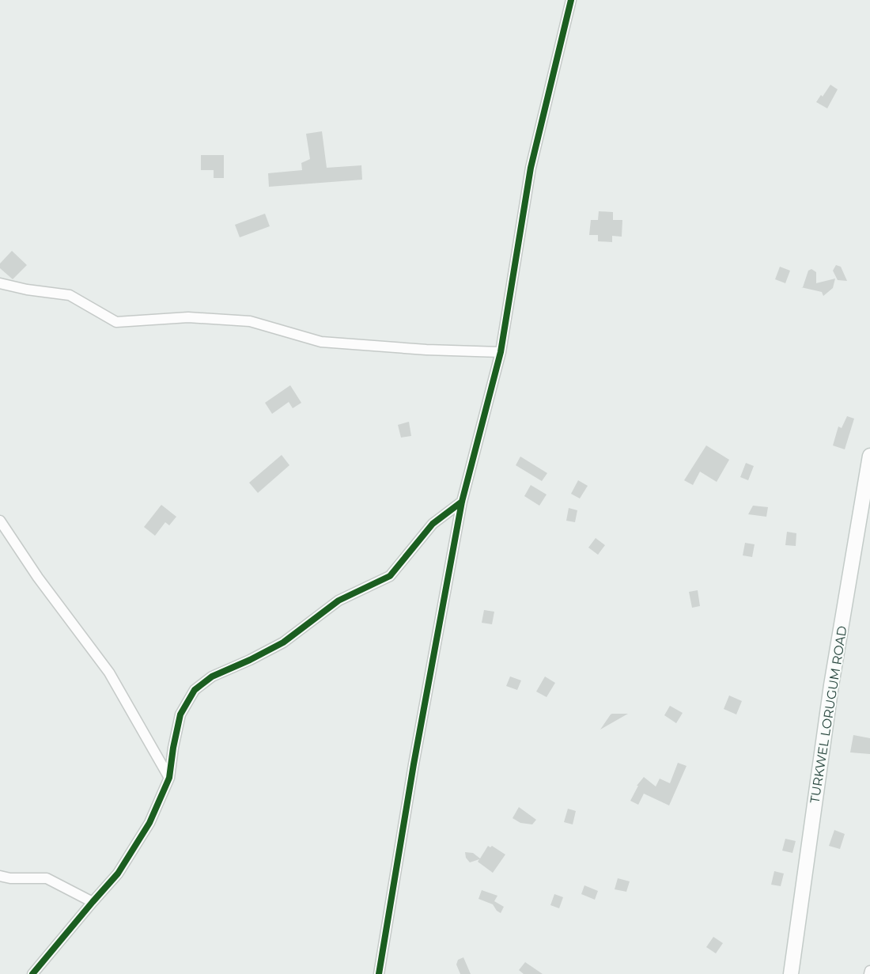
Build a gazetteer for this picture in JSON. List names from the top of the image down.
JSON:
{
  "streets": {
    "main road": ["TURKWEL LORUGUM ROAD"]
  }
}
